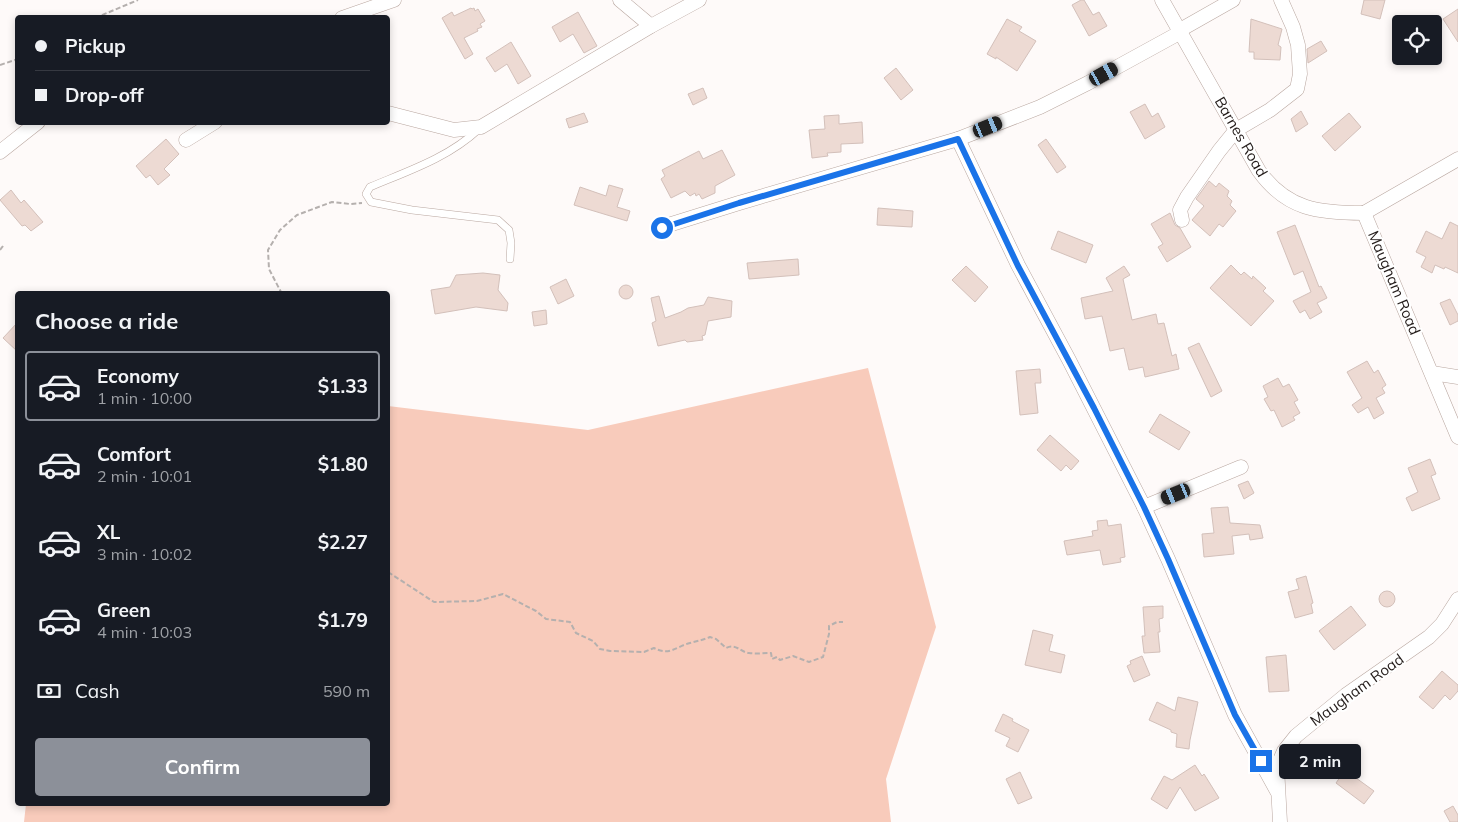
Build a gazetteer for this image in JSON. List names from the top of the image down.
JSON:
{
  "streets": {
    "street": ["Barnes Road", "Maugham Road"]
  },
  "crossings": [
    ["Barnes Road", "Maugham Road"]
  ],
  "page": {
    "banner": ["Pickup", "Drop-off"],
    "heading": "Choose a ride",
    "list": [
      {
        "name": "Economy",
        "note": "1 min · 10:00",
        "value": "$1.33"
      },
      {
        "name": "Comfort",
        "note": "2 min · 10:01",
        "value": "$1.80"
      },
      {
        "name": "XL",
        "note": "3 min · 10:02",
        "value": "$2.27"
      },
      {
        "name": "Green",
        "note": "4 min · 10:03",
        "value": "$1.79"
      }
    ],
    "pay": ["Cash", "590 m"],
    "buttons": "Confirm",
    "bubble": "2 min"
  }
}
